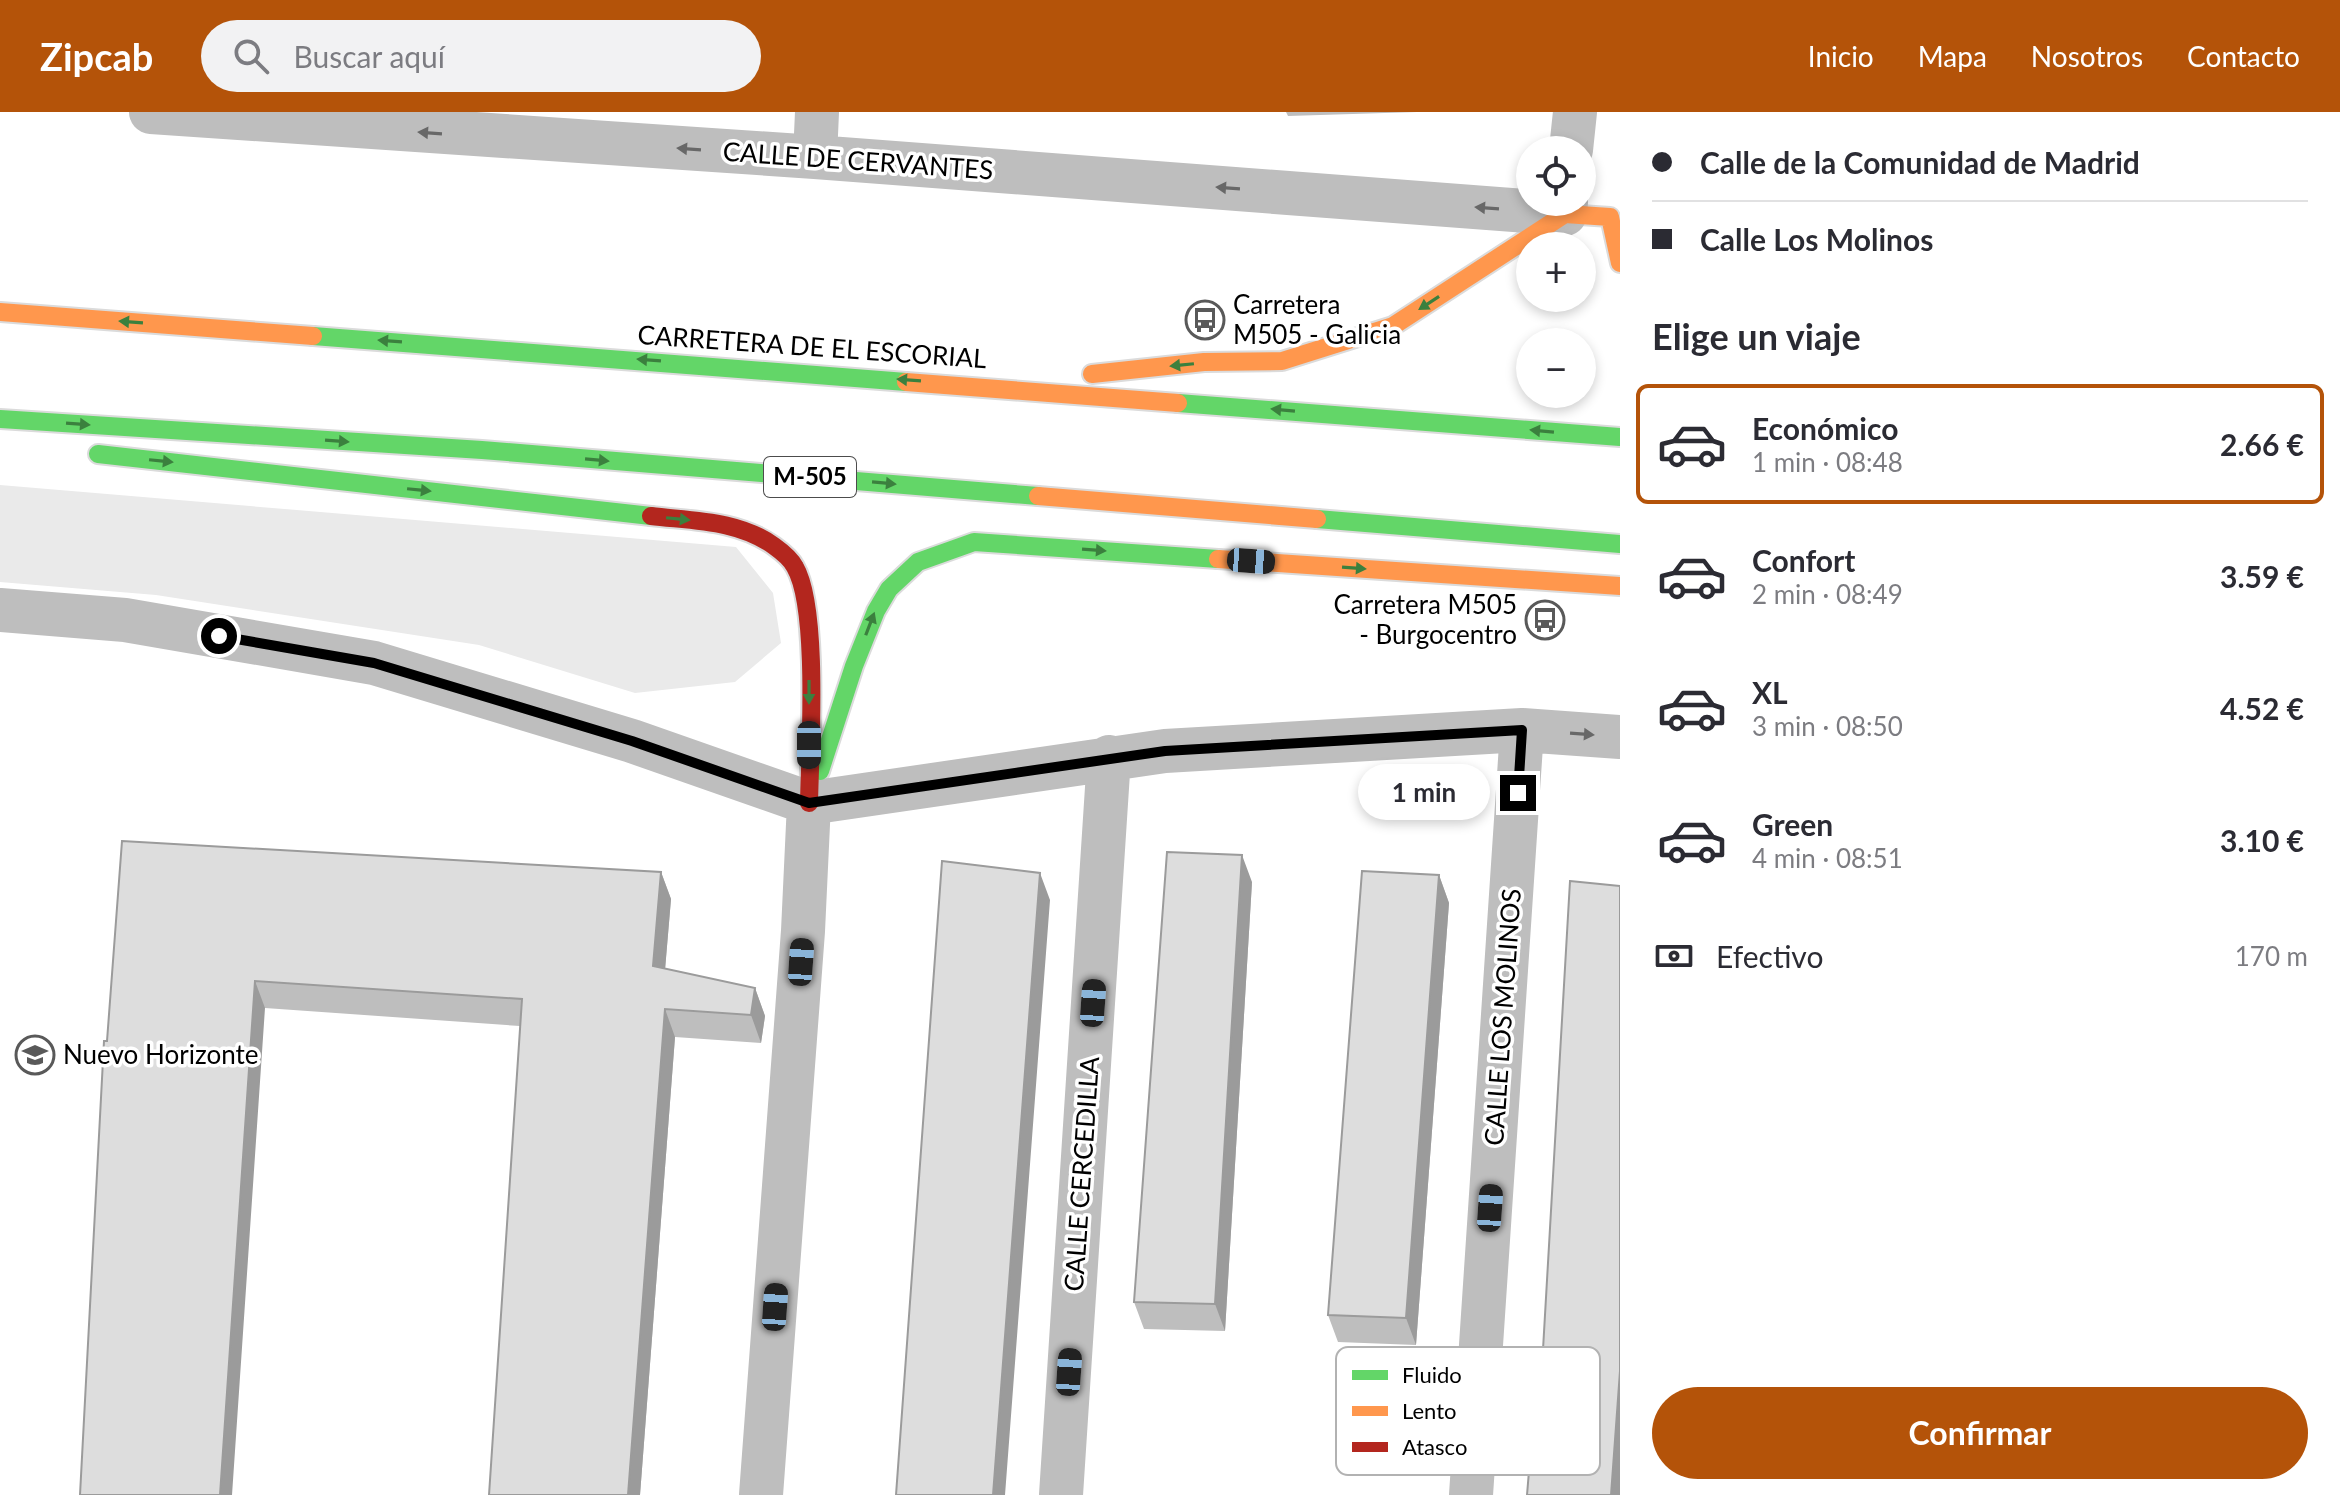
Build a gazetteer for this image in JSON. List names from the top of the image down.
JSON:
{
  "streets": {
    "highway": ["CARRETERA DE EL ESCORIAL", "M-505"],
    "street": ["CALLE DE CERVANTES", "CALLE LOS MOLINOS", "CALLE CERCEDILLA"]
  },
  "one_way": ["CALLE DE CERVANTES"],
  "places": {
    "bus stop": ["Carretera M505 - Galicia", "Carretera M505 - Burgocentro"],
    "school or university": ["Nuevo Horizonte"]
  },
  "legend": ["Fluido", "Lento", "Atasco"],
  "page": {
    "header": "Zipcab",
    "search": "Buscar aquí",
    "nav": [
      "Inicio",
      "Mapa",
      "Nosotros",
      "Contacto"
    ],
    "banner": ["Calle de la Comunidad de Madrid", "Calle Los Molinos"],
    "map_buttons": ["+", "−"],
    "heading": "Elige un viaje",
    "list": [
      {
        "name": "Económico",
        "note": "1 min · 08:48",
        "value": "2.66 €"
      },
      {
        "name": "Confort",
        "note": "2 min · 08:49",
        "value": "3.59 €"
      },
      {
        "name": "XL",
        "note": "3 min · 08:50",
        "value": "4.52 €"
      },
      {
        "name": "Green",
        "note": "4 min · 08:51",
        "value": "3.10 €"
      }
    ],
    "bubble": "1 min",
    "pay": ["Efectivo", "170 m"],
    "buttons": "Confirmar"
  }
}
